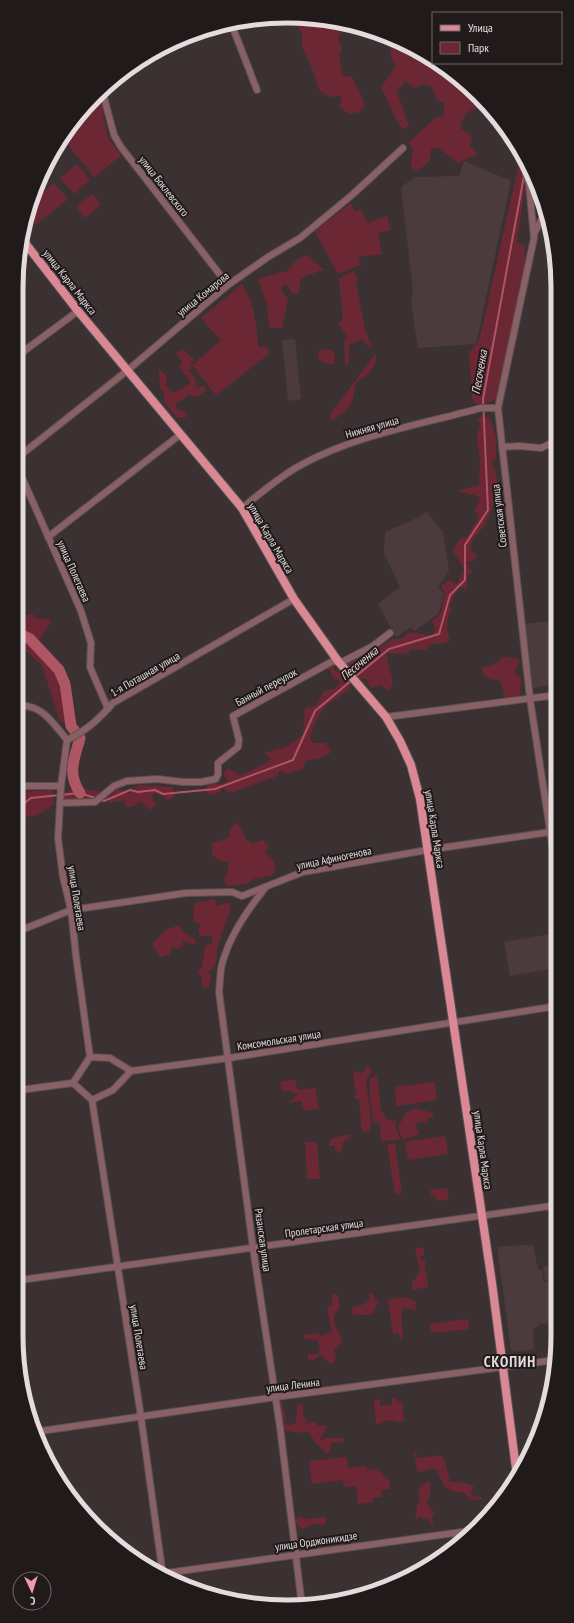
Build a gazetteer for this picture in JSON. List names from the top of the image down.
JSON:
{
  "streets": {
    "main road": ["улица Карла Маркса"],
    "street": [
      "улица Боклевского",
      "улица Комарова",
      "Нижняя улица",
      "Советская улица",
      "улица Полетаева",
      "1-я Поташная улица",
      "Банный переулок",
      "улица Афиногенова",
      "Комсомольская улица",
      "Пролетарская улица",
      "Рязанская улица",
      "улица Ленина",
      "улица Орджоникидзе"
    ]
  },
  "crossings": [
    ["улица Боклевского", "улица Комарова"],
    ["улица Карла Маркса", "улица Комарова"],
    ["улица Карла Маркса", "Нижняя улица"],
    ["улица Карла Маркса", "1-я Поташная улица"],
    ["улица Карла Маркса", "Банный переулок"],
    ["улица Карла Маркса", "улица Афиногенова"],
    ["улица Карла Маркса", "Комсомольская улица"],
    ["улица Карла Маркса", "Пролетарская улица"],
    ["улица Карла Маркса", "улица Ленина"],
    ["Нижняя улица", "Советская улица"],
    ["Советская улица", "улица Афиногенова"],
    ["улица Полетаева", "1-я Поташная улица"],
    ["улица Полетаева", "Банный переулок"],
    ["улица Полетаева", "улица Афиногенова"],
    ["улица Полетаева", "Пролетарская улица"],
    ["улица Полетаева", "улица Ленина"],
    ["улица Афиногенова", "Рязанская улица"],
    ["Комсомольская улица", "Рязанская улица"],
    ["Пролетарская улица", "Рязанская улица"],
    ["Рязанская улица", "улица Ленина"],
    ["Рязанская улица", "улица Орджоникидзе"]
  ],
  "districts": ["СКОПИН"],
  "water": ["Песоченка"],
  "legend": ["Улица", "Парк"],
  "north": "bottom"
}
